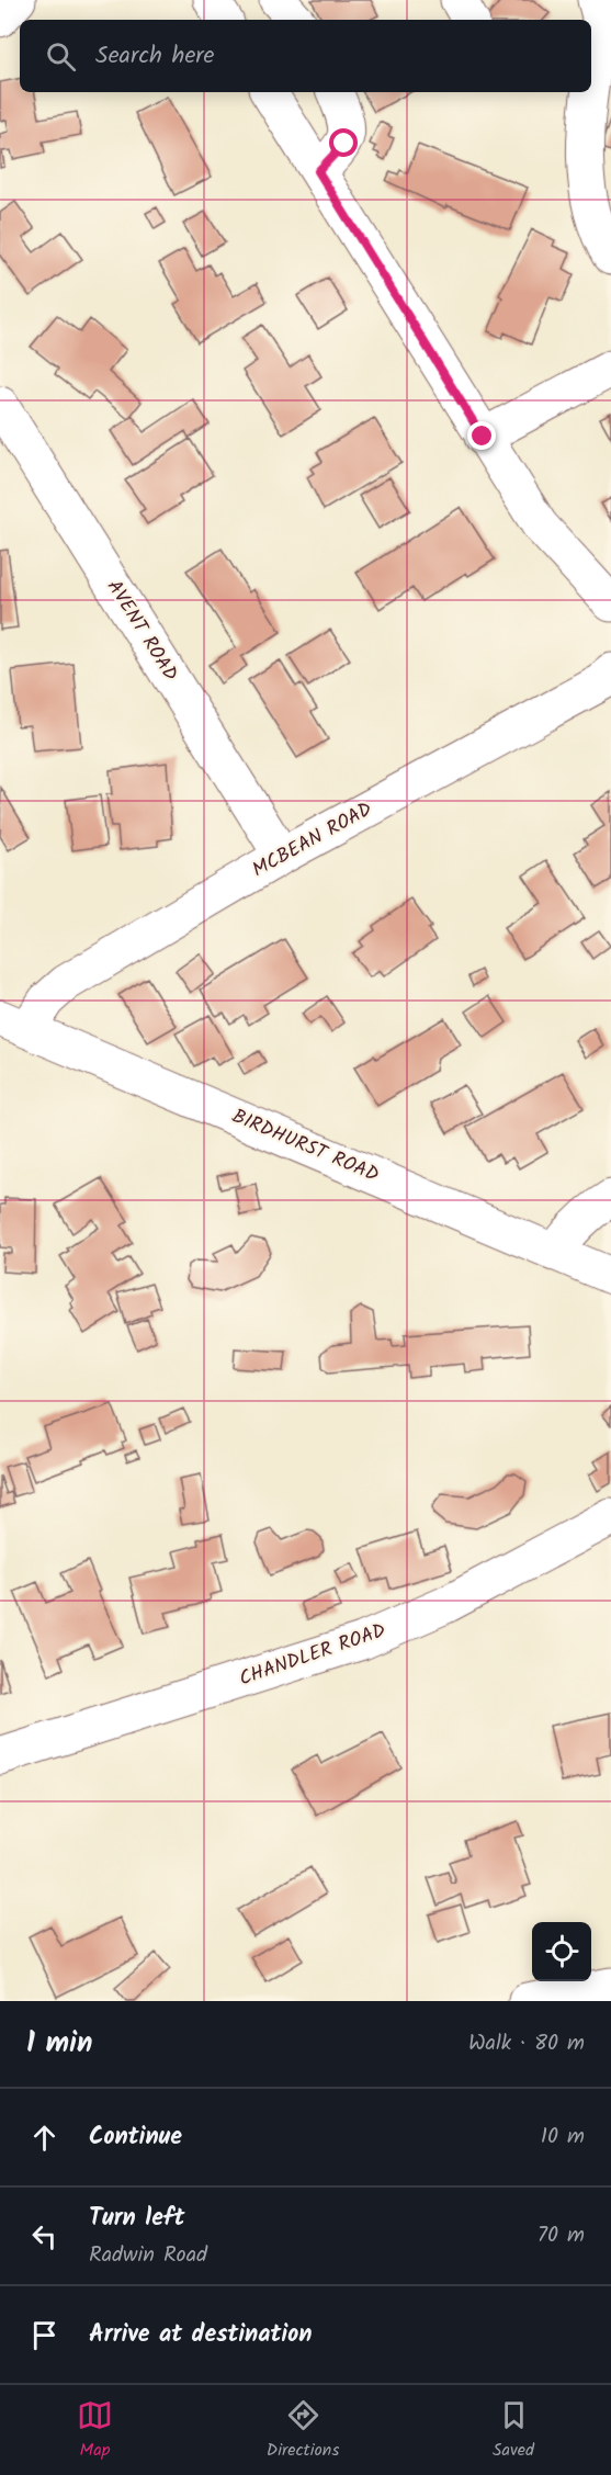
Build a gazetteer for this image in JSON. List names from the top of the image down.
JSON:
{
  "streets": {
    "street": [
      "AVENT ROAD",
      "MCBEAN ROAD",
      "BIRDHURST ROAD",
      "CHANDLER ROAD"
    ]
  },
  "crossings": [
    ["AVENT ROAD", "MCBEAN ROAD"],
    ["MCBEAN ROAD", "BIRDHURST ROAD"]
  ],
  "page": {
    "search": "Search here",
    "heading": ["1 min", "Walk · 80 m"],
    "list": [
      ["Continue", "10 m"],
      ["Turn left", "Radwin Road", "70 m"],
      "Arrive at destination"
    ],
    "nav": ["Map", "Directions", "Saved"]
  }
}
